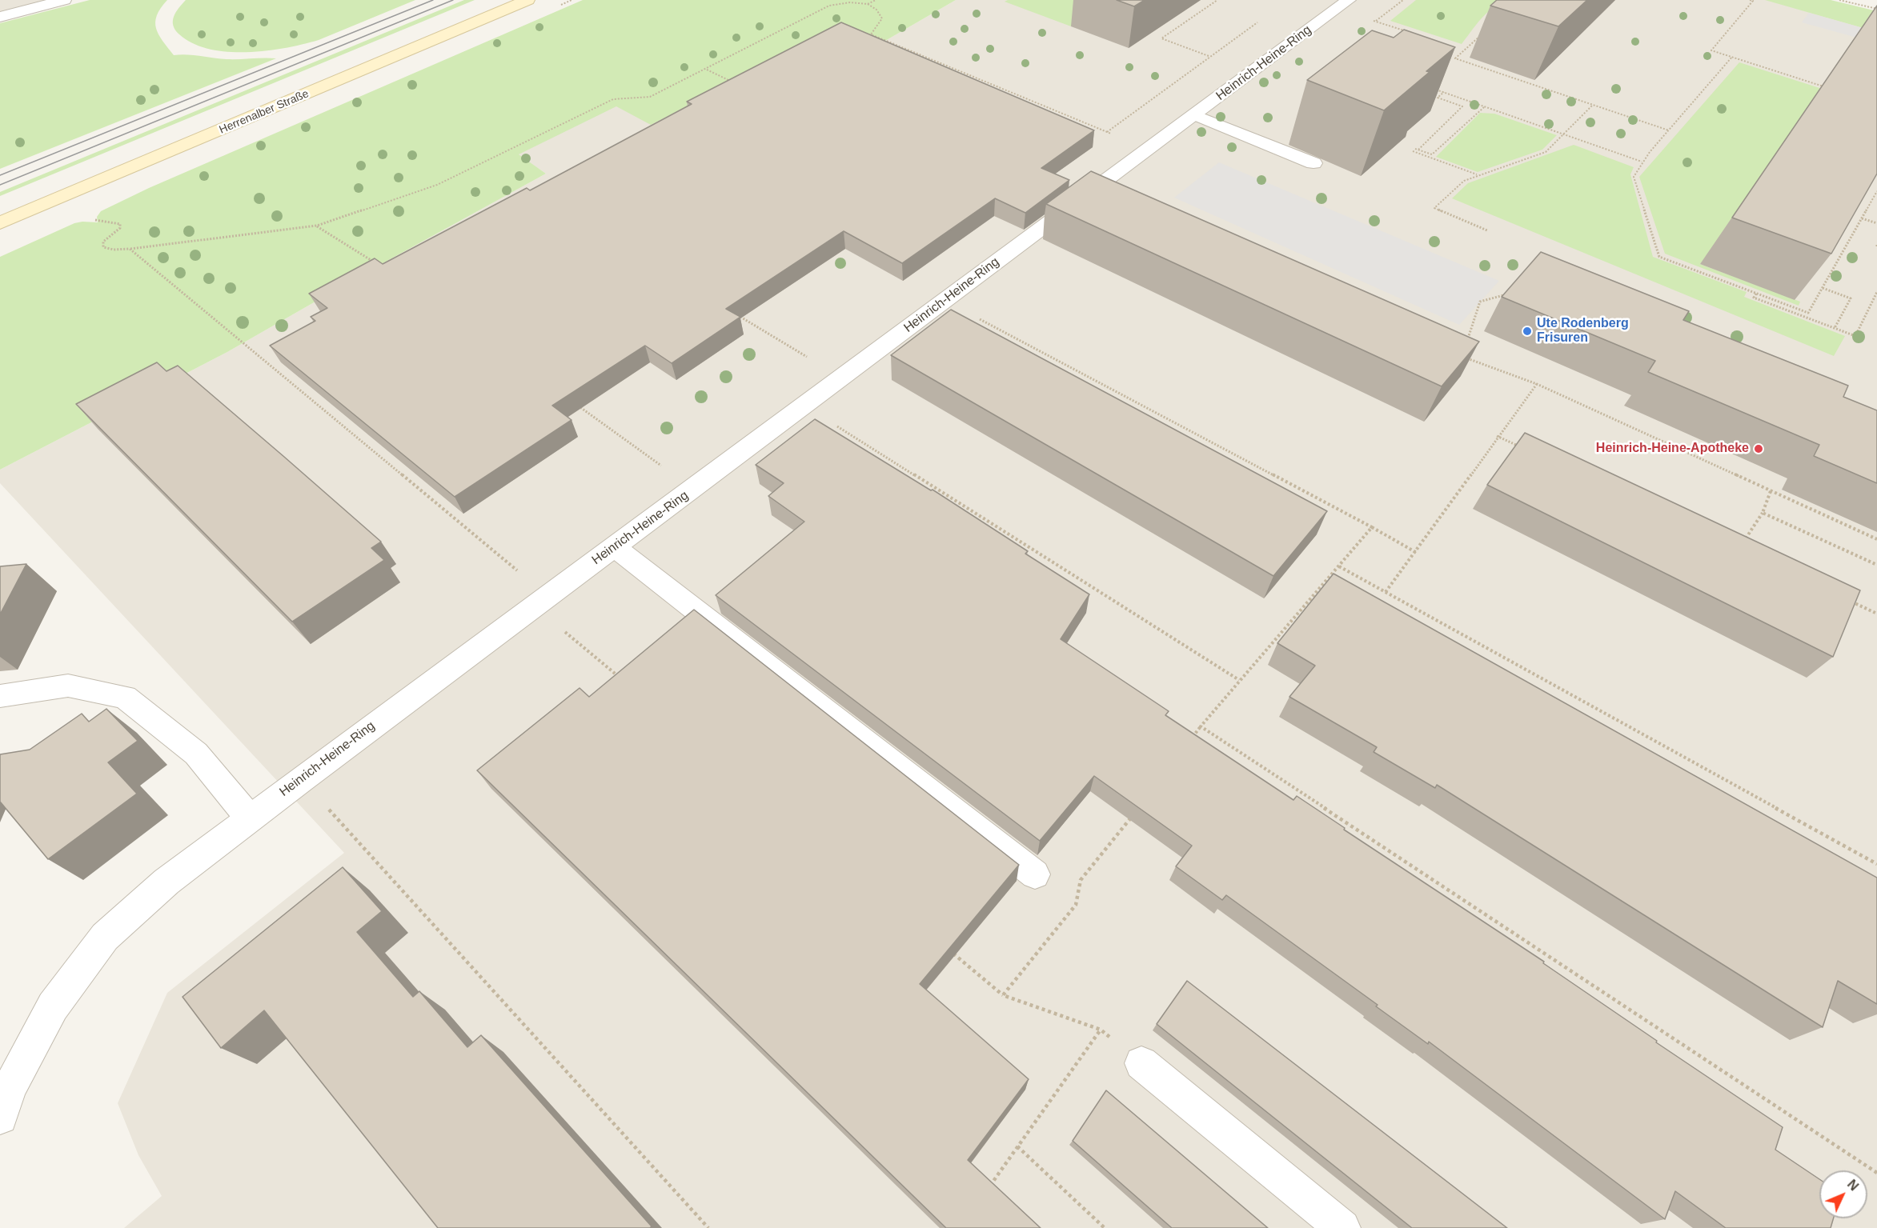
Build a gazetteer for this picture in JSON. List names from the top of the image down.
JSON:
{
  "streets": {
    "main road": ["Herrenalber Straße"],
    "street": ["Heinrich-Heine-Ring"]
  },
  "places": ["Ute Rodenberg Frisuren", "Heinrich-Heine-Apotheke"],
  "north": "top right"
}
